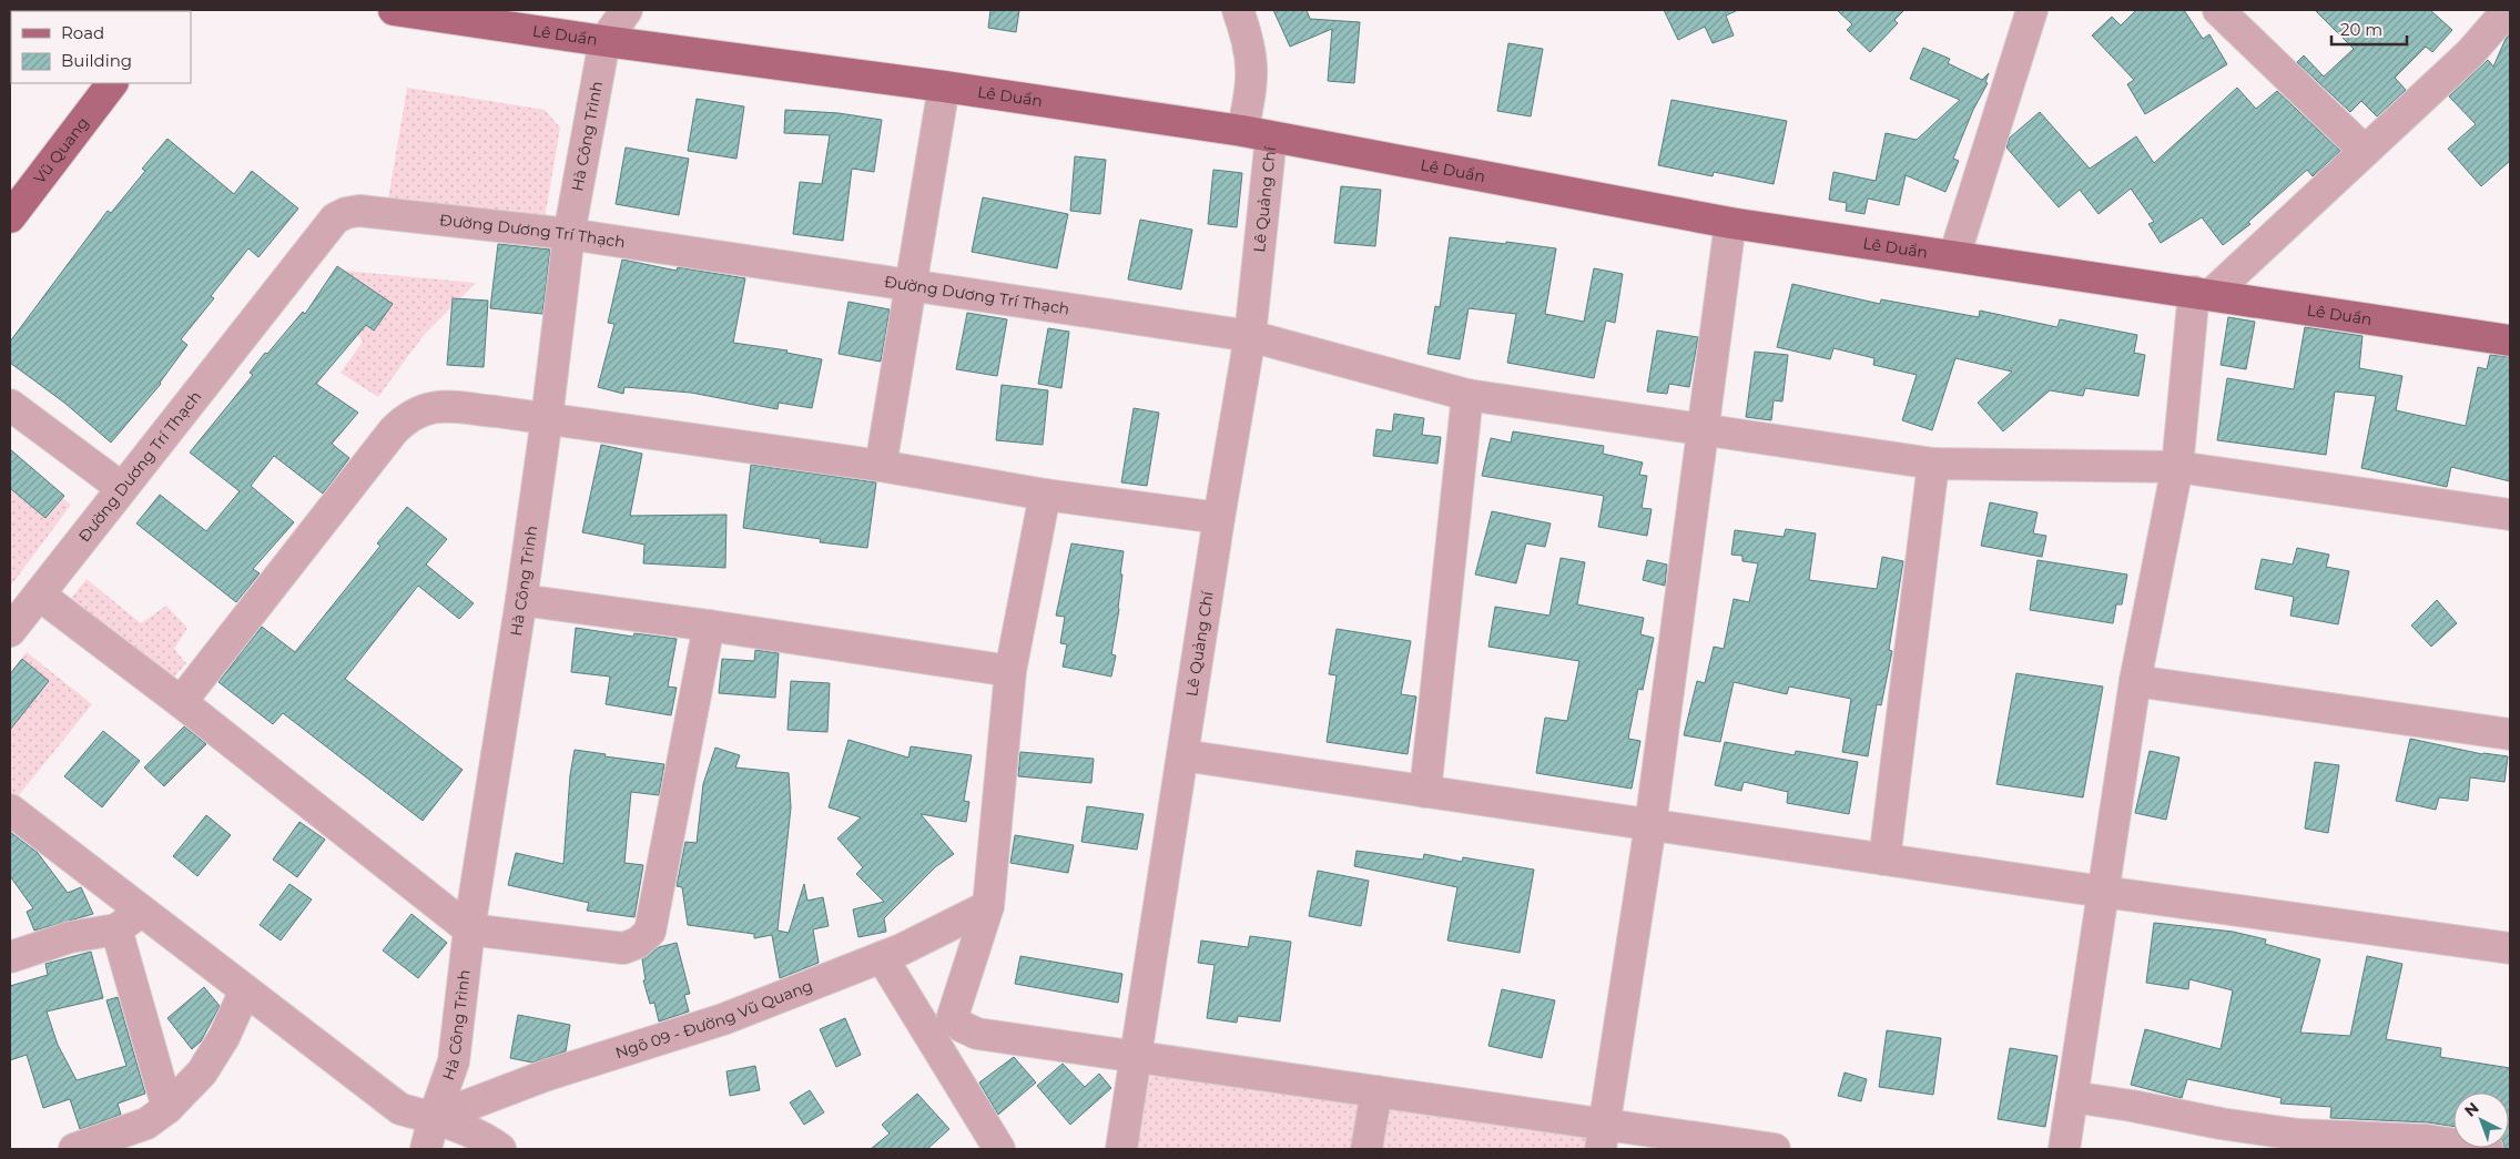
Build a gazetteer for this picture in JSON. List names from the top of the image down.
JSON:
{
  "streets": {
    "main road": ["Lê Duẩn", "Vũ Quang"],
    "street": [
      "Hà Công Trình",
      "Lê Quảng Chí",
      "Đường Dương Trí Thạch",
      "Ngõ 09 - Đường Vũ Quang"
    ]
  },
  "crossings": [
    ["Lê Duẩn", "Hà Công Trình"],
    ["Lê Duẩn", "Lê Quảng Chí"],
    ["Hà Công Trình", "Đường Dương Trí Thạch"],
    ["Hà Công Trình", "Ngõ 09 - Đường Vũ Quang"],
    ["Lê Quảng Chí", "Đường Dương Trí Thạch"]
  ],
  "legend": ["Road", "Building"],
  "scale_bar": "20 m",
  "north": "top left"
}
